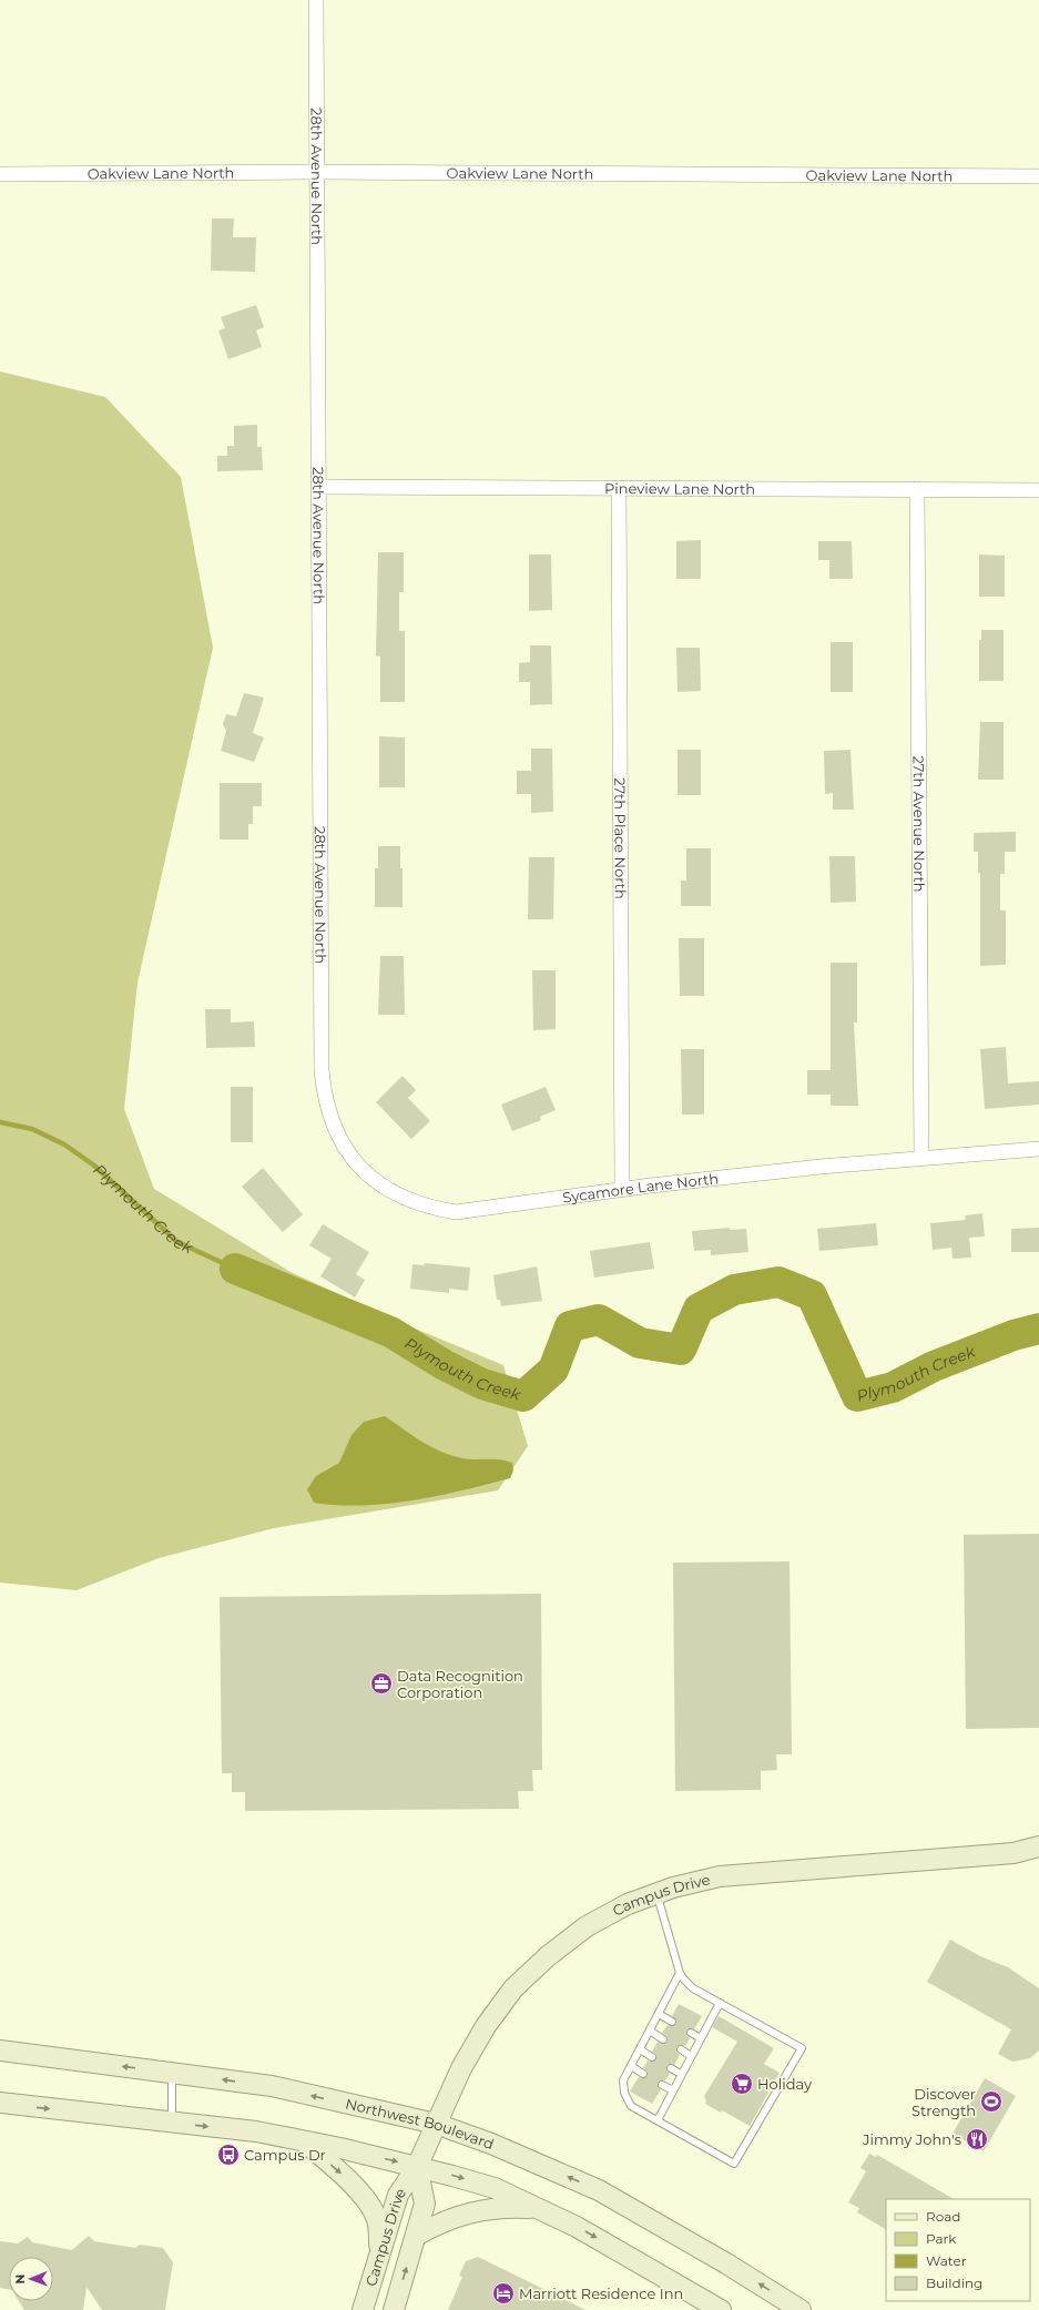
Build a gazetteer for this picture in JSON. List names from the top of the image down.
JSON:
{
  "streets": {
    "main road": ["Campus Drive", "Northwest Boulevard"],
    "street": [
      "Oakview Lane North",
      "28th Avenue North",
      "Pineview Lane North",
      "27th Avenue North",
      "27th Place North",
      "Sycamore Lane North"
    ]
  },
  "crossings": [
    ["Oakview Lane North", "28th Avenue North"],
    ["28th Avenue North", "Pineview Lane North"],
    ["28th Avenue North", "Sycamore Lane North"],
    ["Pineview Lane North", "27th Avenue North"],
    ["Pineview Lane North", "27th Place North"],
    ["27th Avenue North", "Sycamore Lane North"],
    ["27th Place North", "Sycamore Lane North"],
    ["Campus Drive", "Northwest Boulevard"]
  ],
  "water": ["Plymouth Creek"],
  "places": {
    "office": ["Data Recognition Corporation"],
    "supermarket": ["Holiday"],
    "sports": ["Discover Strength"],
    "restaurant": ["Jimmy John's"],
    "bus stop": ["Campus Dr"],
    "hotel": ["Marriott Residence Inn"]
  },
  "legend": [
    "Road",
    "Park",
    "Water",
    "Building"
  ],
  "north": "left"
}
